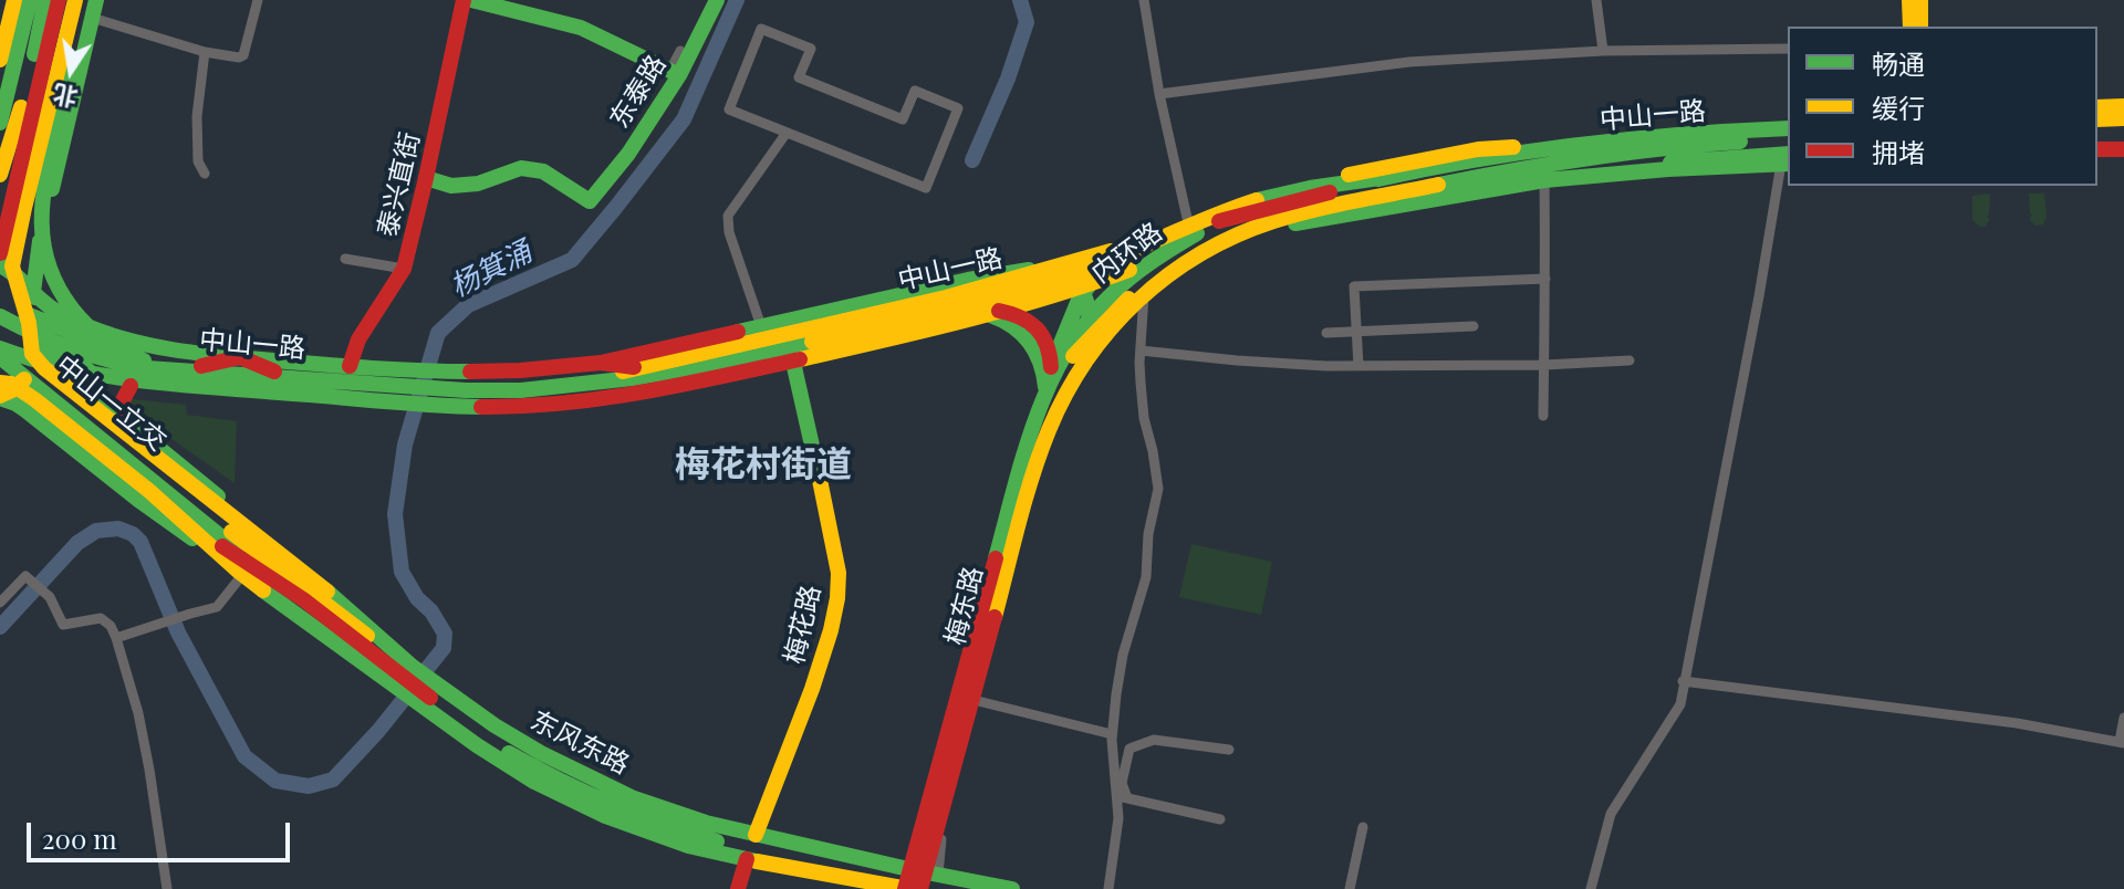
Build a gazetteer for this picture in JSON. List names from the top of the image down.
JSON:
{
  "streets": {
    "main road": [
      "东泰路",
      "中山一路",
      "泰兴直街",
      "内环路",
      "中山一立交",
      "梅东路",
      "梅花路",
      "东风东路"
    ]
  },
  "crossings": [
    ["东泰路", "泰兴直街"],
    ["中山一路", "梅东路"],
    ["内环路", "东风东路"],
    ["中山一立交", "东风东路"],
    ["梅东路", "东风东路"],
    ["梅花路", "东风东路"]
  ],
  "districts": ["梅花村街道"],
  "water": ["杨箕涌"],
  "legend": ["畅通", "缓行", "拥堵"],
  "scale_bar": "200 m",
  "north": "bottom"
}
